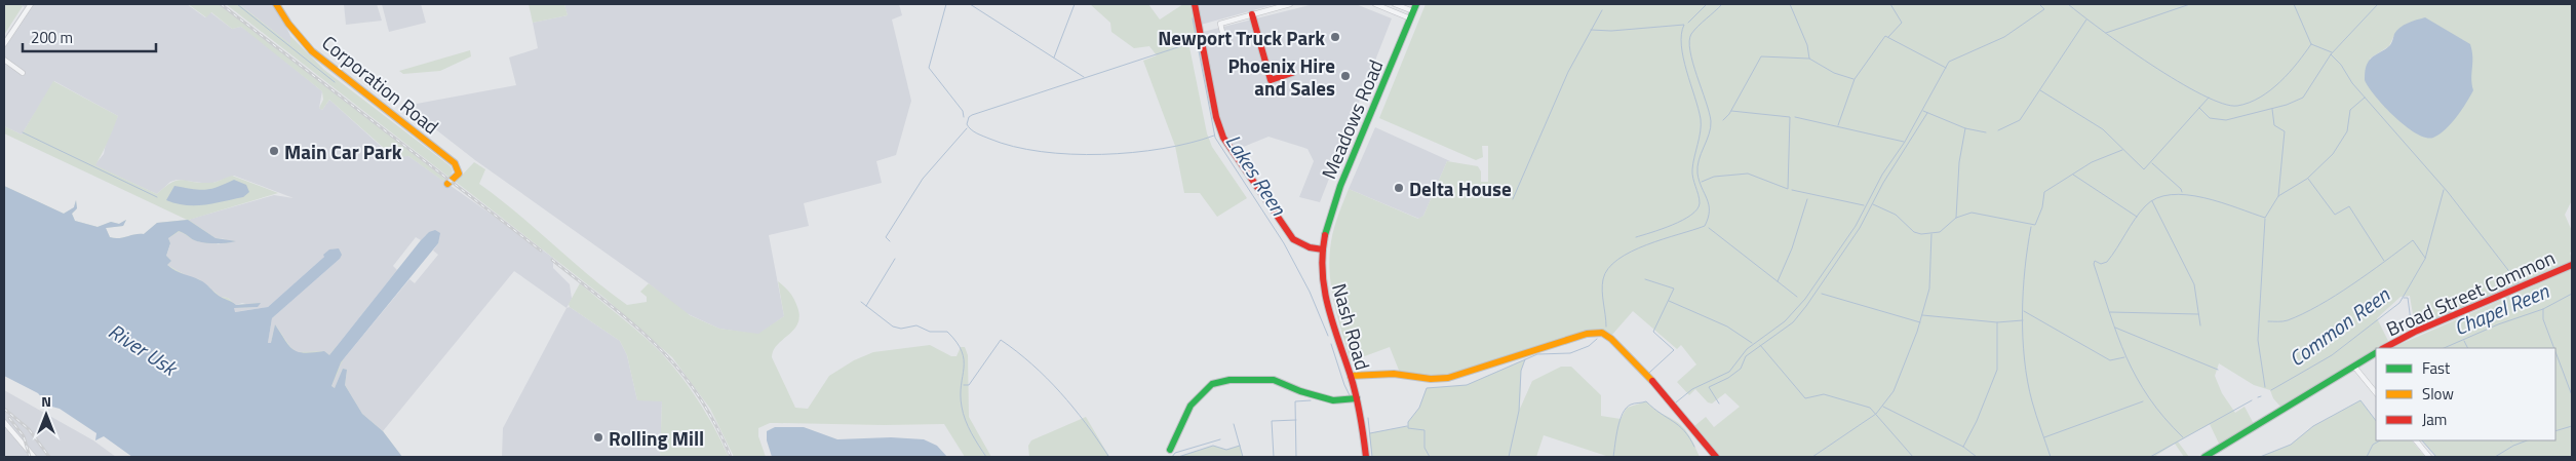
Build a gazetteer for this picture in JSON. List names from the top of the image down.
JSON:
{
  "streets": {
    "street": [
      "Corporation Road",
      "Meadows Road",
      "Broad Street Common",
      "Nash Road"
    ]
  },
  "crossings": [
    ["Meadows Road", "Nash Road"]
  ],
  "water": [
    "Lakes Reen",
    "Chapel Reen",
    "Common Reen",
    "River Usk"
  ],
  "places": [
    "Newport Truck Park",
    "Phoenix Hire and Sales",
    "Main Car Park",
    "Delta House",
    "Rolling Mill"
  ],
  "legend": ["Fast", "Slow", "Jam"],
  "scale_bar": "200 m",
  "north": "top"
}
